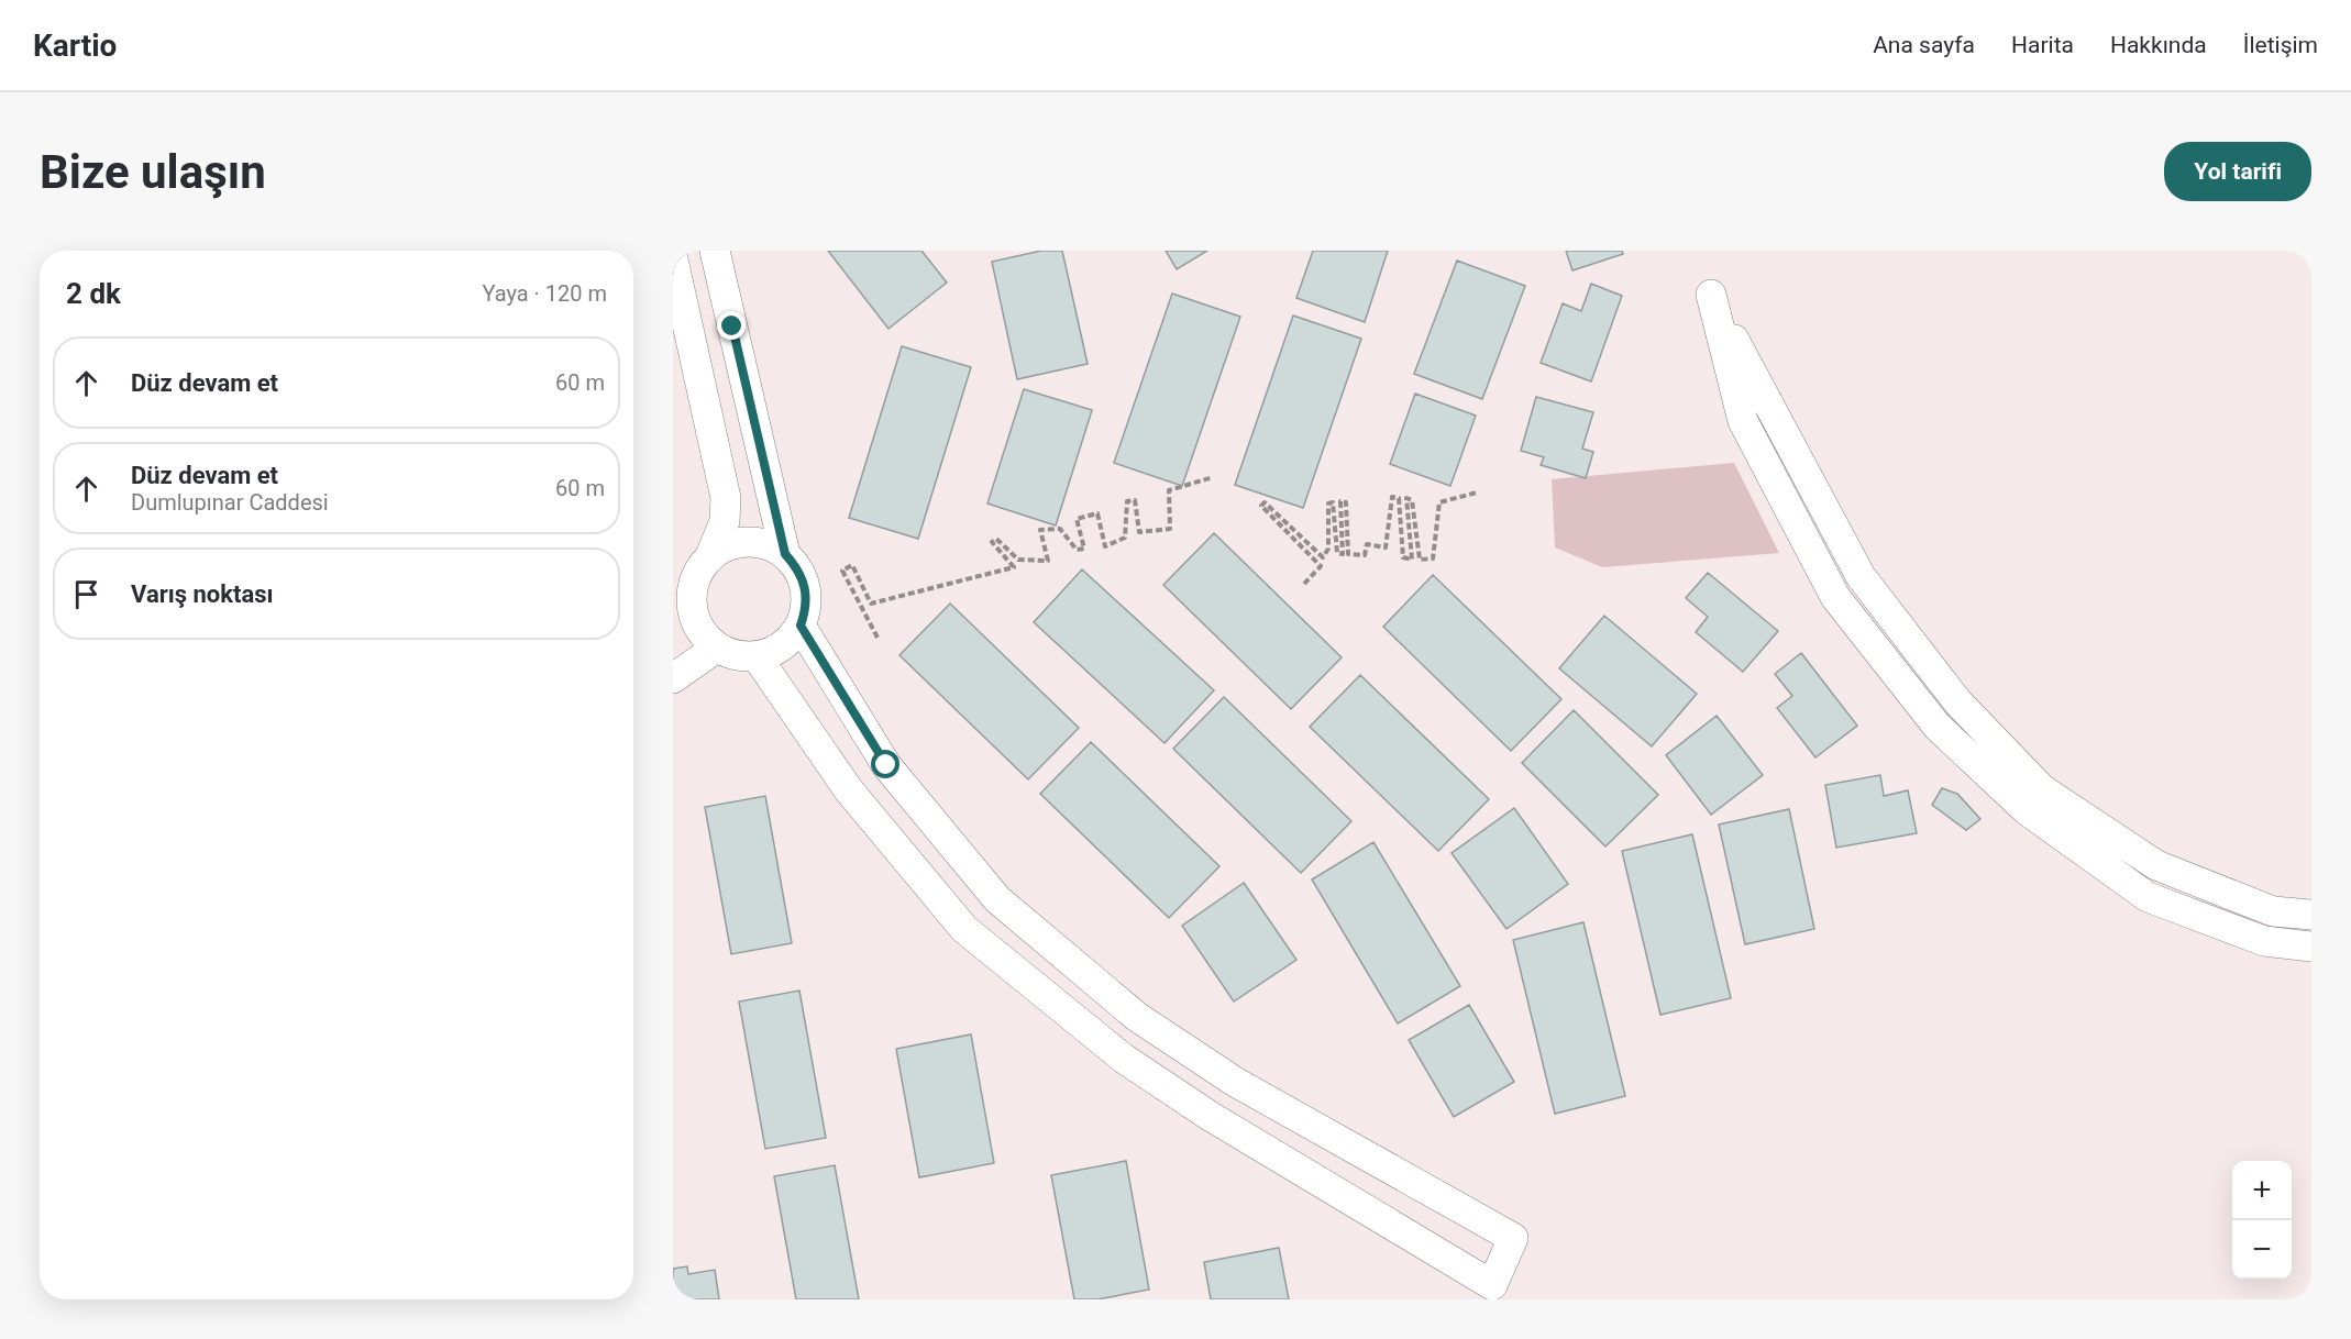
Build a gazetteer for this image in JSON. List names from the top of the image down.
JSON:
{
  "page": {
    "header": "Kartio",
    "nav": [
      "Ana sayfa",
      "Harita",
      "Hakkında",
      "İletişim"
    ],
    "buttons": "Yol tarifi",
    "title": "Bize ulaşın",
    "heading": ["2 dk", "Yaya · 120 m"],
    "list": [
      ["Düz devam et", "60 m"],
      ["Düz devam et", "Dumlupınar Caddesi", "60 m"],
      "Varış noktası"
    ],
    "map_buttons": ["+", "−"]
  }
}
